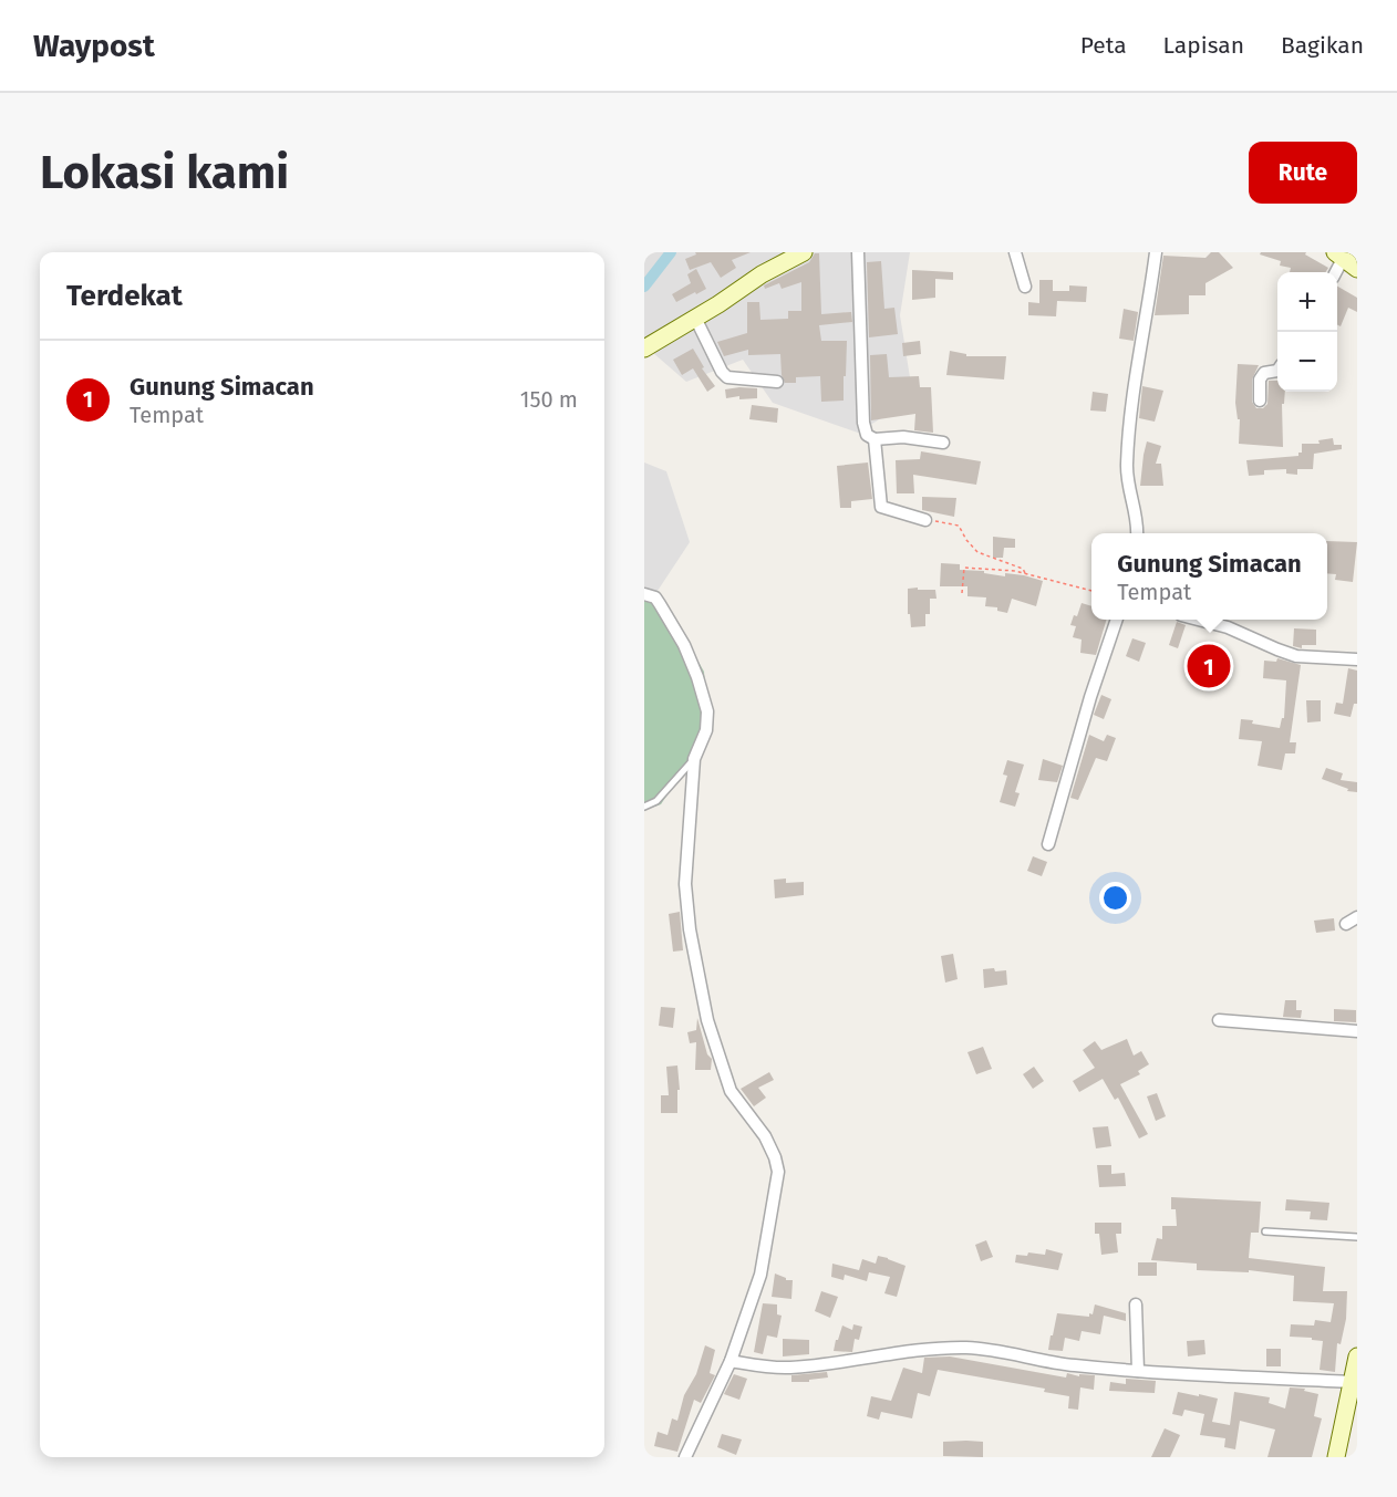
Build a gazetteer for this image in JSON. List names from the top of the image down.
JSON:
{
  "page": {
    "header": "Waypost",
    "nav": ["Peta", "Lapisan", "Bagikan"],
    "buttons": "Rute",
    "title": "Lokasi kami",
    "heading": "Terdekat",
    "map_buttons": ["+", "−"],
    "list": [
      {
        "mark": "1",
        "name": "Gunung Simacan",
        "note": "Tempat",
        "value": "150 m"
      }
    ],
    "popup": ["Gunung Simacan", "Tempat"],
    "pins": "1"
  }
}
